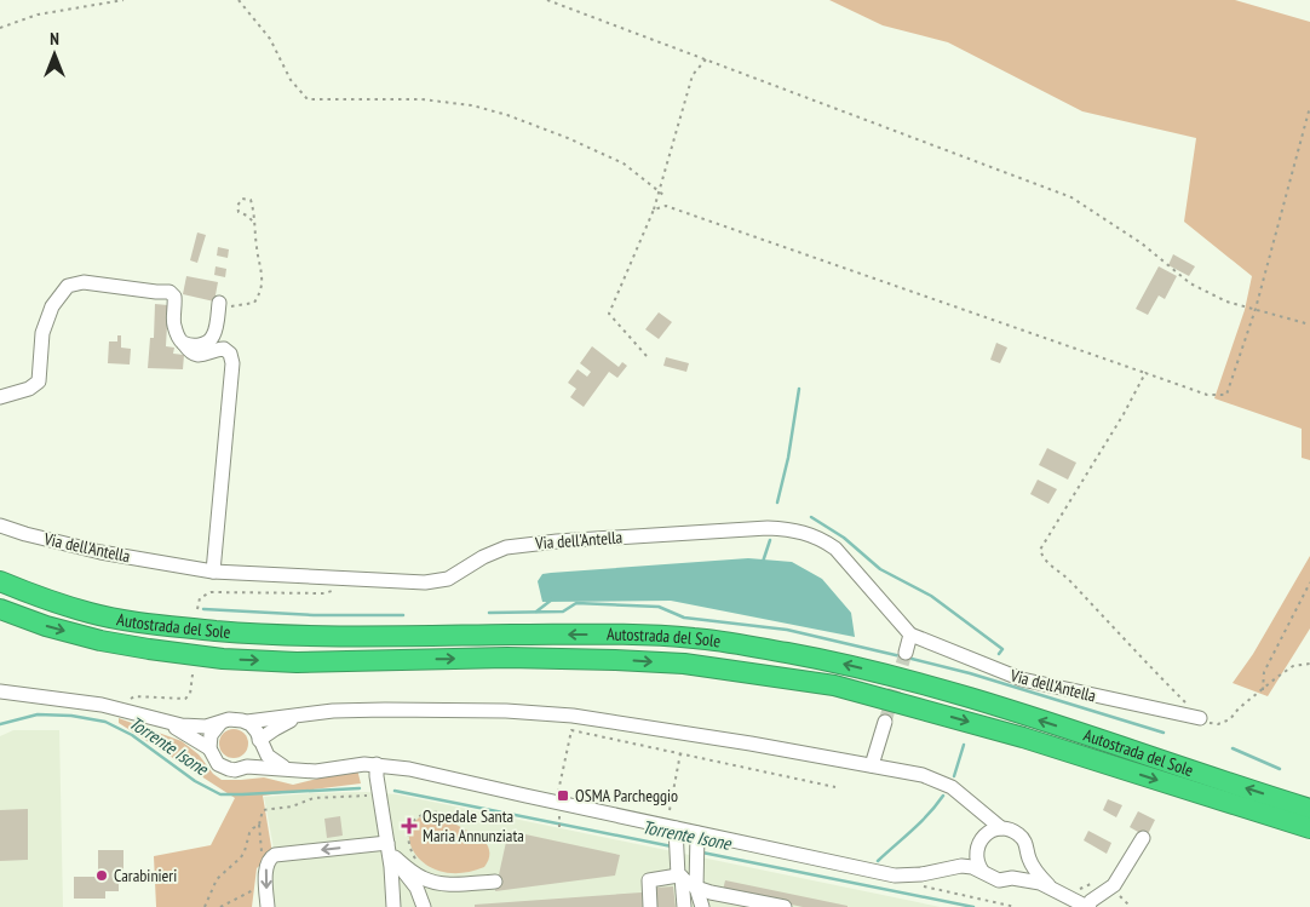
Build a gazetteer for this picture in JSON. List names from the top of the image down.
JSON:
{
  "streets": {
    "highway": ["Autostrada del Sole"],
    "street": ["Via dell'Antella"]
  },
  "water": ["Torrente Isone"],
  "places": {
    "transit": ["OSMA Parcheggio"],
    "health": ["Ospedale Santa Maria Annunziata"],
    "other": ["Carabinieri"]
  },
  "north": "top"
}
